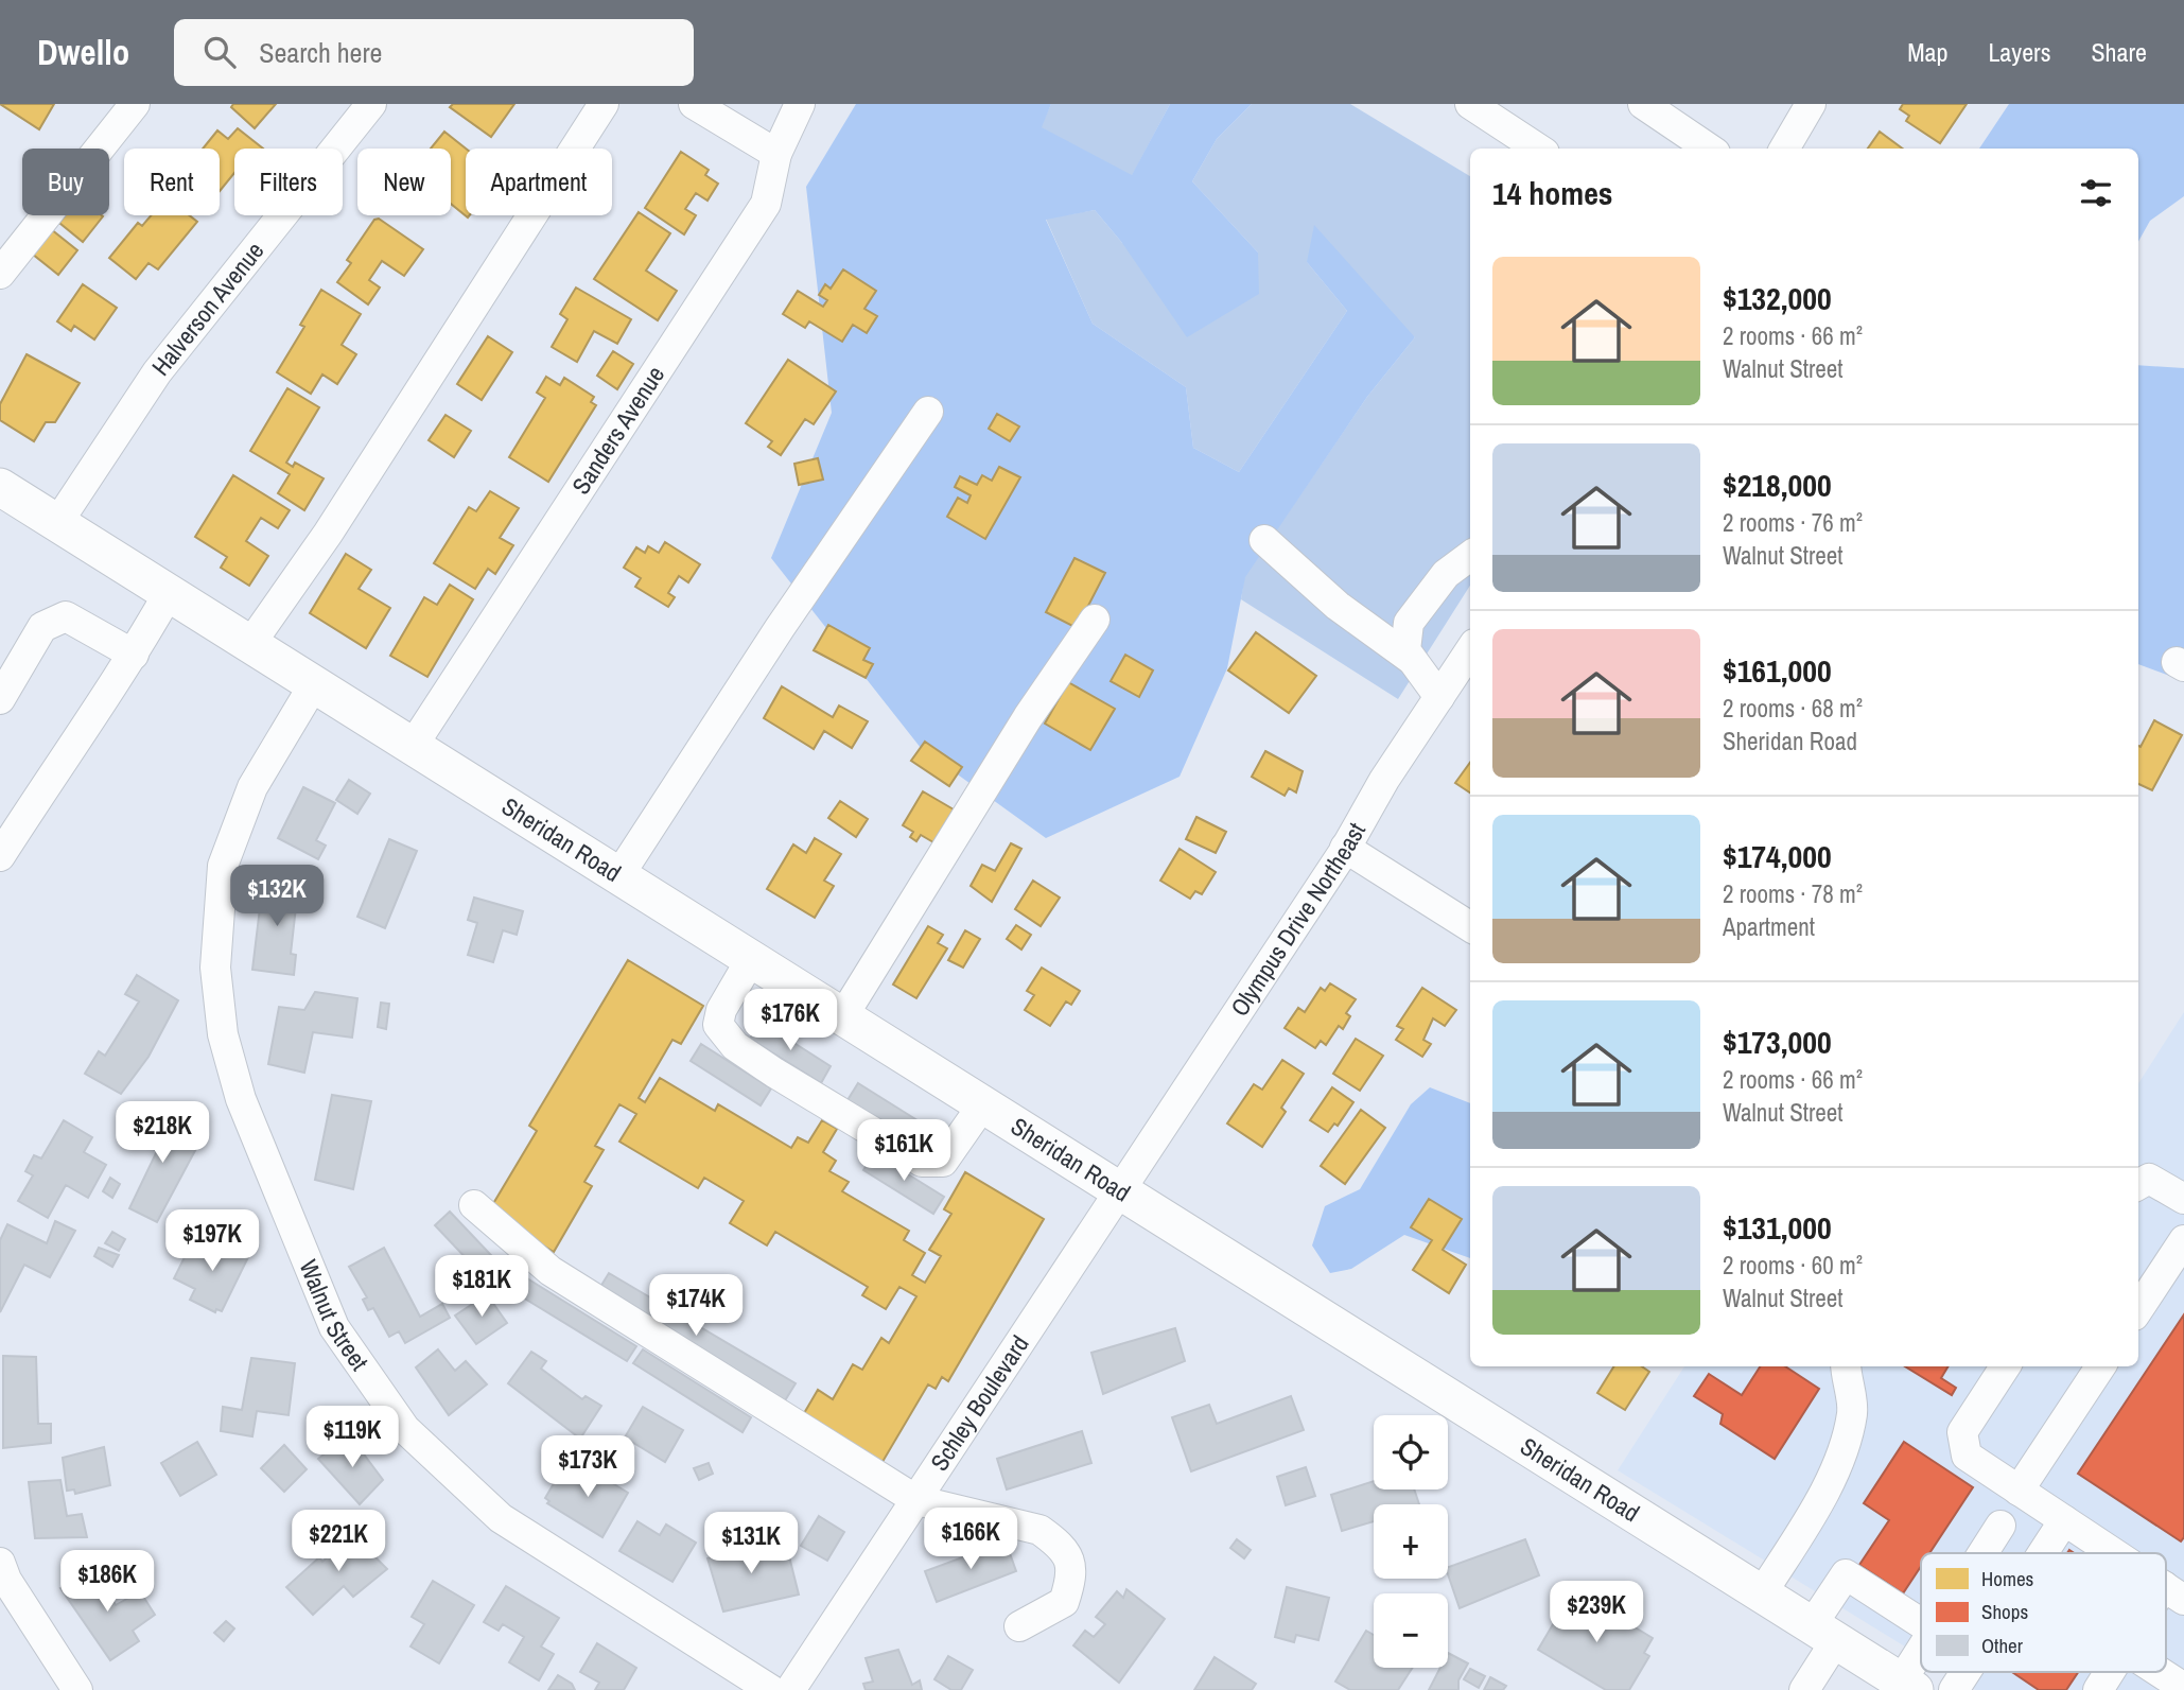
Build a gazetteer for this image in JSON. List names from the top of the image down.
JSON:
{
  "streets": {
    "main road": ["Sheridan Road"],
    "street": [
      "Halverson Avenue",
      "Sanders Avenue",
      "Olympus Drive Northeast",
      "Walnut Street",
      "Schley Boulevard"
    ]
  },
  "crossings": [
    ["Halverson Avenue", "Sheridan Road"],
    ["Sanders Avenue", "Sheridan Road"],
    ["Sheridan Road", "Olympus Drive Northeast"],
    ["Sheridan Road", "Walnut Street"],
    ["Sheridan Road", "Schley Boulevard"],
    ["Olympus Drive Northeast", "Schley Boulevard"]
  ],
  "legend": ["Homes", "Shops", "Other"],
  "page": {
    "header": "Dwello",
    "search": "Search here",
    "nav": ["Map", "Layers", "Share"],
    "chip": [
      "Buy",
      "Rent",
      "Filters",
      "New",
      "Apartment"
    ],
    "heading": "14 homes",
    "list": [
      {
        "name": "$132,000",
        "note": "2 rooms · 66 m² · Walnut Street"
      },
      {
        "name": "$218,000",
        "note": "2 rooms · 76 m² · Walnut Street"
      },
      {
        "name": "$161,000",
        "note": "2 rooms · 68 m² · Sheridan Road"
      },
      {
        "name": "$174,000",
        "note": "2 rooms · 78 m² · Apartment"
      },
      {
        "name": "$173,000",
        "note": "2 rooms · 66 m² · Walnut Street"
      },
      {
        "name": "$131,000",
        "note": "2 rooms · 60 m² · Walnut Street"
      }
    ],
    "price": [
      "$132K",
      "$176K",
      "$218K",
      "$161K",
      "$197K",
      "$181K",
      "$174K",
      "$119K",
      "$173K",
      "$166K",
      "$221K",
      "$131K",
      "$186K",
      "$239K"
    ],
    "map_buttons": ["+", "−"]
  }
}
